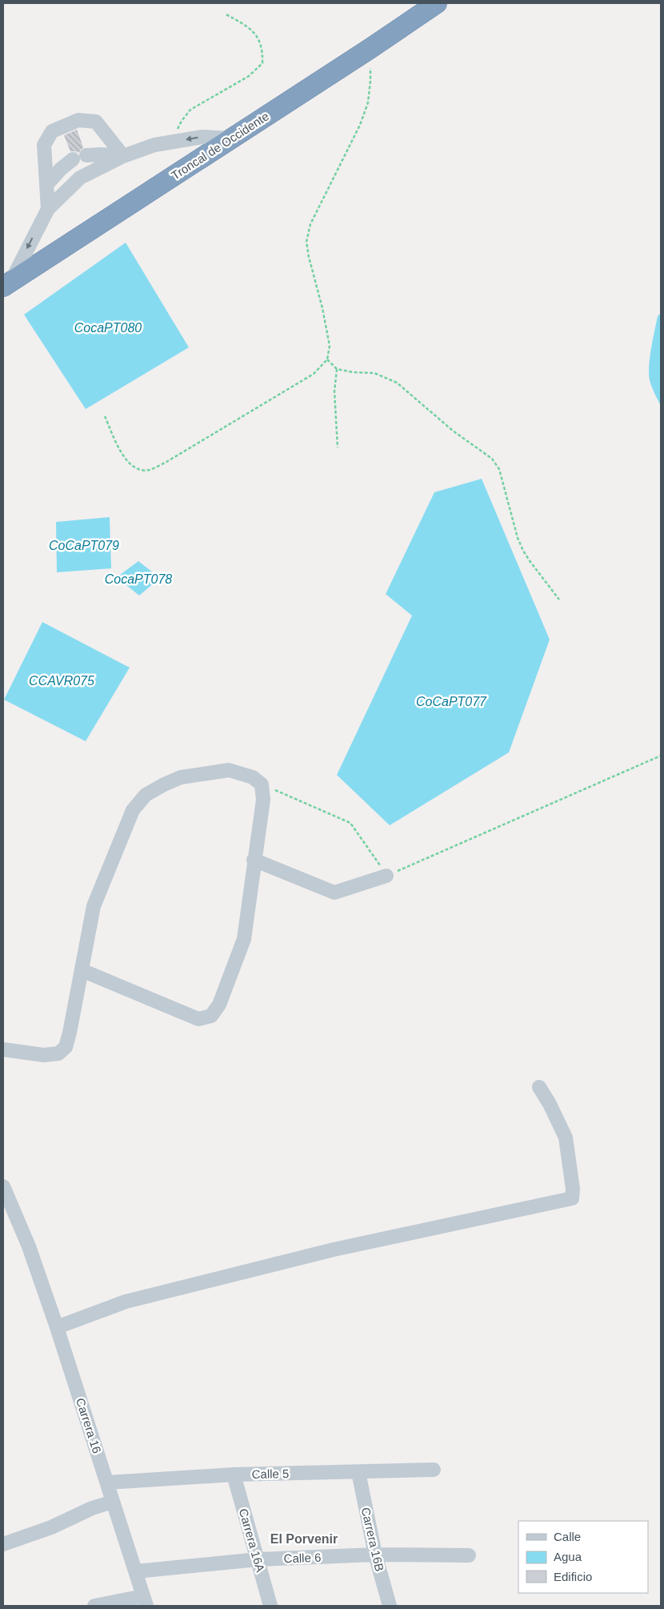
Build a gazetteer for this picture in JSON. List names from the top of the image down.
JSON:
{
  "streets": {
    "highway": ["Troncal de Occidente"],
    "street": [
      "Carrera 16",
      "Calle 5",
      "Carrera 16B",
      "Carrera 16A",
      "Calle 6"
    ]
  },
  "crossings": [
    ["Carrera 16", "Calle 5"],
    ["Carrera 16", "Calle 6"],
    ["Calle 5", "Carrera 16B"],
    ["Calle 5", "Carrera 16A"],
    ["Carrera 16B", "Calle 6"],
    ["Carrera 16A", "Calle 6"]
  ],
  "districts": ["El Porvenir"],
  "water": [
    "CocaPT080",
    "CoCaPT079",
    "CocaPT078",
    "CCAVR075",
    "CoCaPT077"
  ],
  "legend": ["Calle", "Agua", "Edificio"]
}
